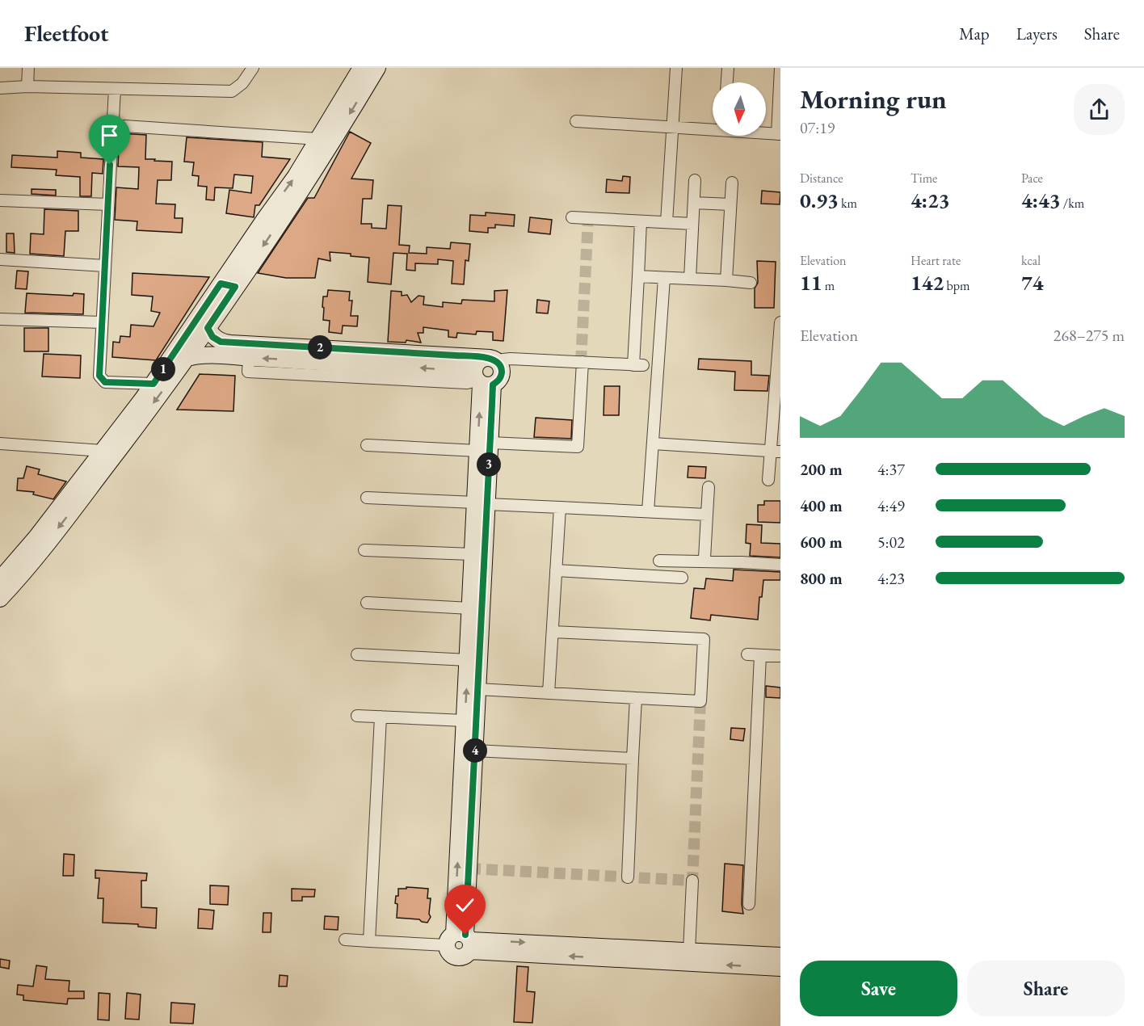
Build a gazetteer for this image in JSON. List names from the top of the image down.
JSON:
{
  "north": "bottom",
  "page": {
    "header": "Fleetfoot",
    "nav": ["Map", "Layers", "Share"],
    "heading": ["Morning run", "07:19"],
    "stats": [
      ["Distance", "0.93 km"],
      ["Time", "4:23"],
      ["Pace", "4:43 /km"],
      ["Elevation", "11 m"],
      ["Heart rate", "142 bpm"],
      ["kcal", "74"]
    ],
    "chart": ["Elevation", "268–275 m"],
    "pins": [
      "2",
      "1",
      "3",
      "4"
    ],
    "list": [
      {
        "name": "200 m",
        "note": "4:37"
      },
      {
        "name": "400 m",
        "note": "4:49"
      },
      {
        "name": "600 m",
        "note": "5:02"
      },
      {
        "name": "800 m",
        "note": "4:23"
      }
    ],
    "buttons": ["Save", "Share"]
  }
}
